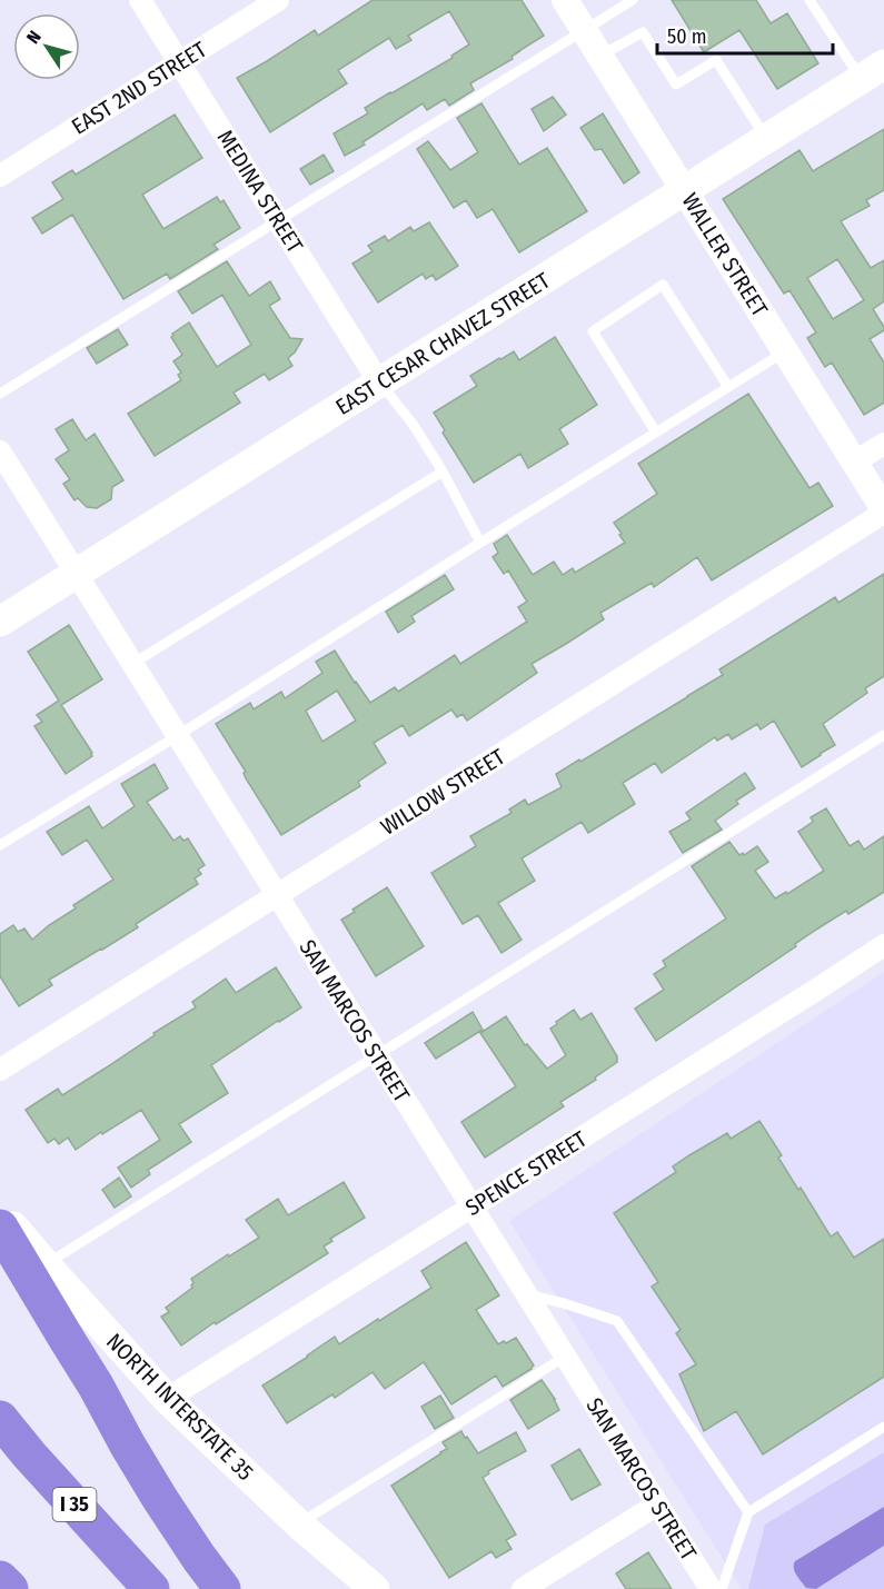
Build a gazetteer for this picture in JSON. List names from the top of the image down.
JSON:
{
  "streets": {
    "highway": ["I 35"],
    "main road": ["EAST CESAR CHAVEZ STREET", "NORTH INTERSTATE 35"],
    "street": [
      "EAST 2ND STREET",
      "MEDINA STREET",
      "WALLER STREET",
      "WILLOW STREET",
      "SAN MARCOS STREET",
      "SPENCE STREET"
    ]
  },
  "crossings": [
    ["EAST 2ND STREET", "MEDINA STREET"],
    ["MEDINA STREET", "EAST CESAR CHAVEZ STREET"],
    ["WALLER STREET", "EAST CESAR CHAVEZ STREET"],
    ["WALLER STREET", "WILLOW STREET"],
    ["EAST CESAR CHAVEZ STREET", "SAN MARCOS STREET"],
    ["WILLOW STREET", "SAN MARCOS STREET"],
    ["SAN MARCOS STREET", "SPENCE STREET"],
    ["SPENCE STREET", "NORTH INTERSTATE 35"]
  ],
  "scale_bar": "50 m",
  "north": "top left"
}
